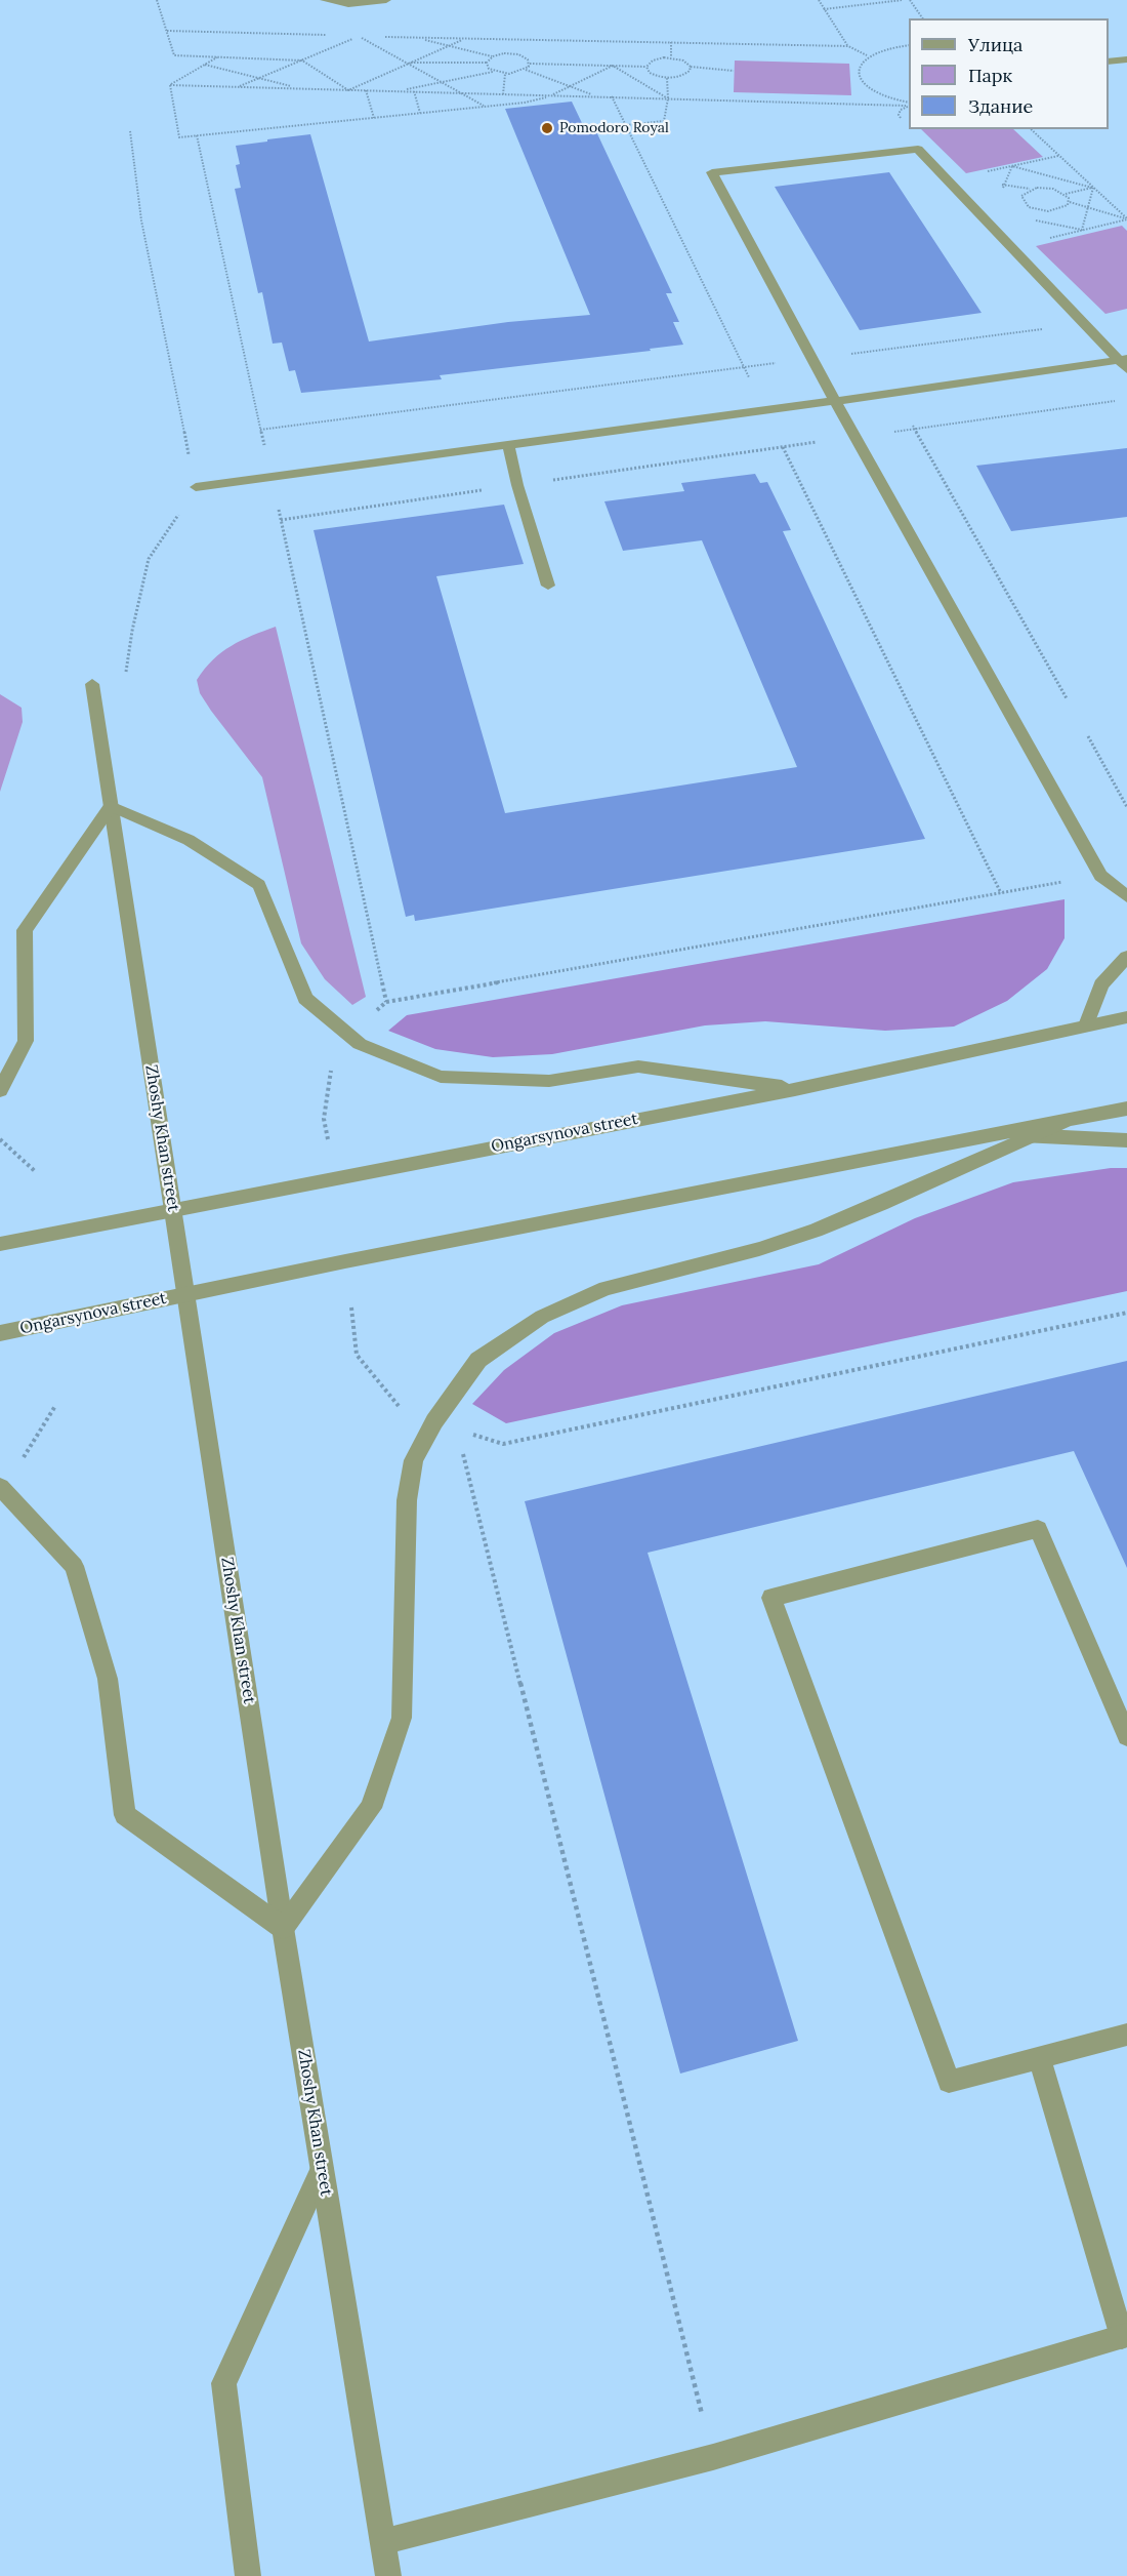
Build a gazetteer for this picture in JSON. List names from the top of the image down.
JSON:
{
  "streets": {
    "street": ["Ongarsynova street", "Zhoshy Khan street"]
  },
  "crossings": [
    ["Ongarsynova street", "Zhoshy Khan street"]
  ],
  "places": ["Pomodoro Royal"],
  "legend": ["Улица", "Парк", "Здание"]
}
